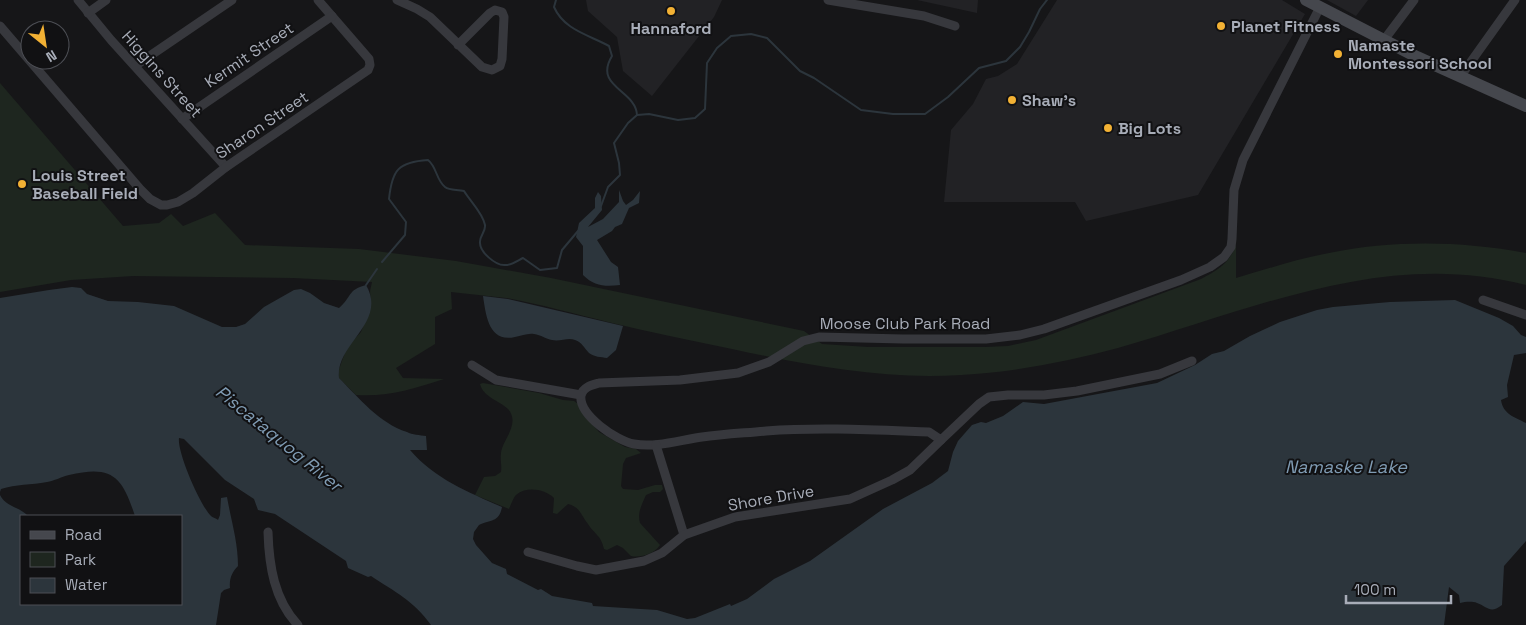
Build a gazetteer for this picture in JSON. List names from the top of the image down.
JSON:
{
  "streets": {
    "street": [
      "Kermit Street",
      "Higgins Street",
      "Sharon Street",
      "Moose Club Park Road",
      "Shore Drive"
    ]
  },
  "crossings": [
    ["Kermit Street", "Higgins Street"],
    ["Kermit Street", "Sharon Street"],
    ["Higgins Street", "Sharon Street"]
  ],
  "water": ["Piscataquog River", "Namaske Lake"],
  "places": [
    "Hannaford",
    "Planet Fitness",
    "Namaste Montessori School",
    "Shaw's",
    "Big Lots",
    "Louis Street Baseball Field"
  ],
  "legend": ["Road", "Park", "Water"],
  "scale_bar": "100 m",
  "north": "bottom right"
}
